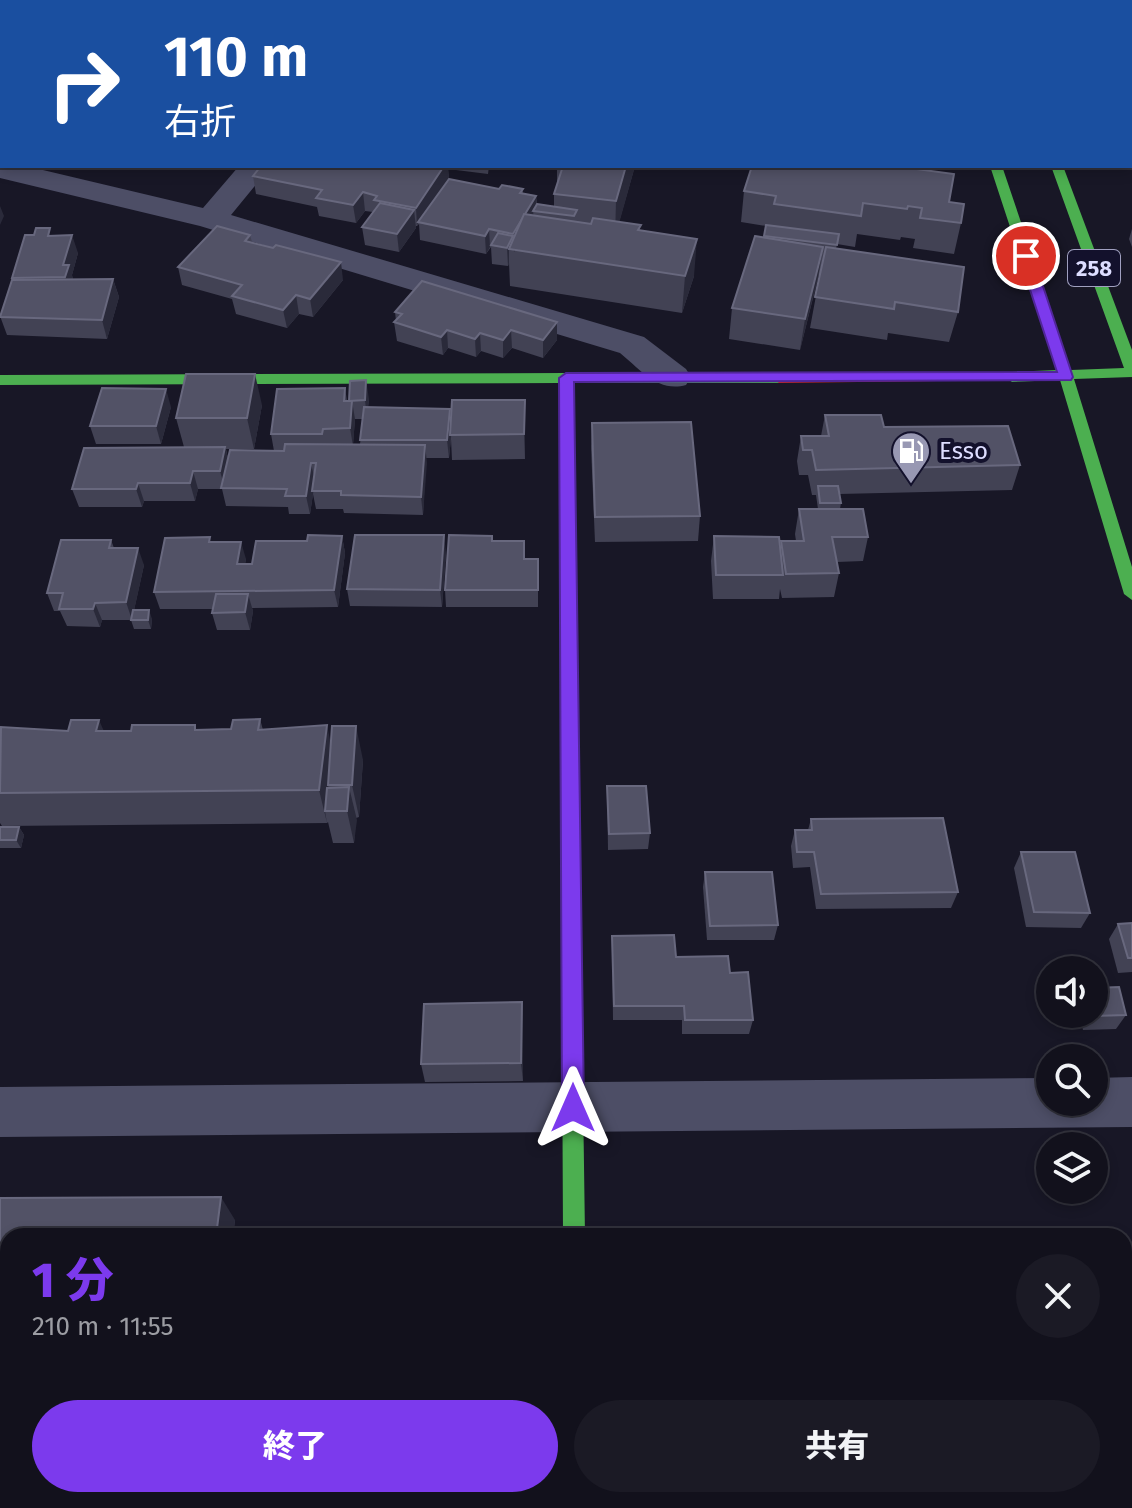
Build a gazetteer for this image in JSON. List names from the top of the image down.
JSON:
{
  "streets": {
    "main road": ["258"]
  },
  "places": {
    "fuel station": ["Esso"]
  },
  "page": {
    "turn": ["110 m", "右折"],
    "heading": ["1 分", "210 m · 11:55"],
    "buttons": ["終了", "共有"]
  }
}
